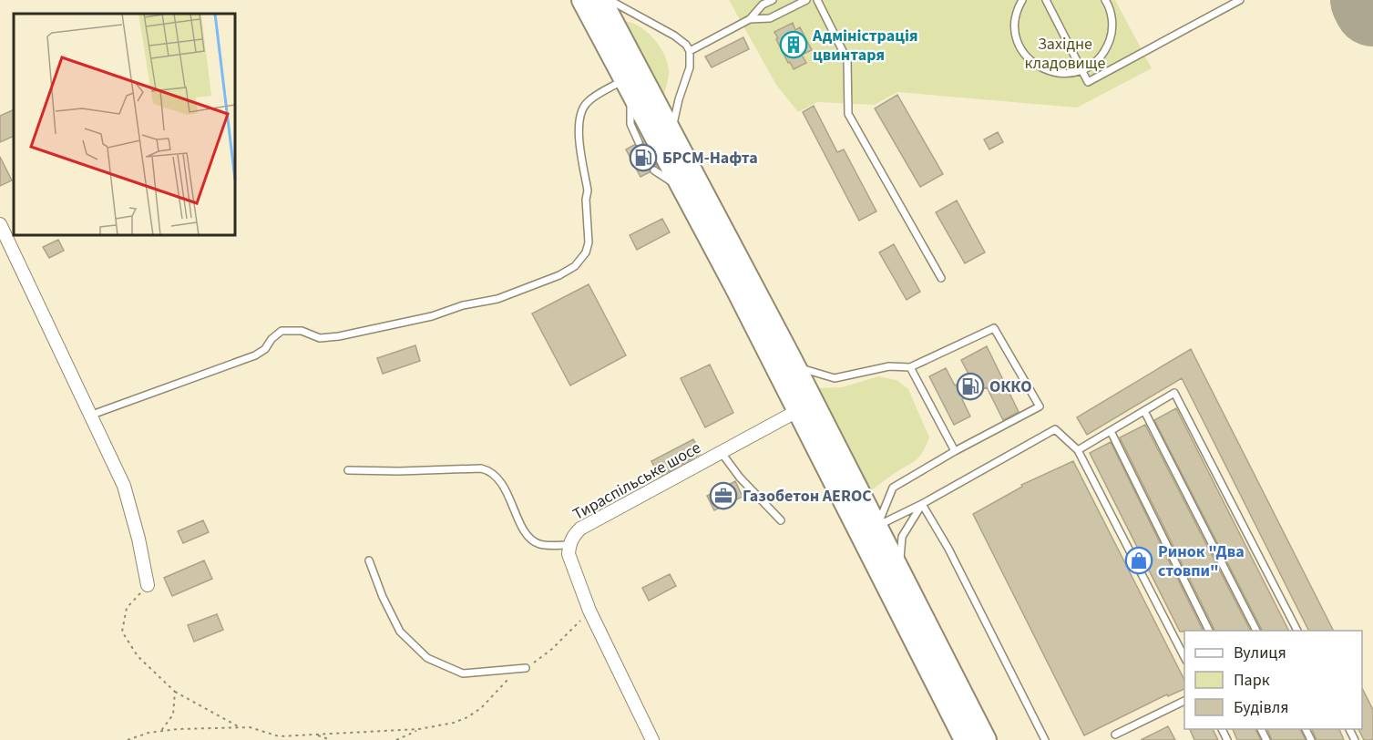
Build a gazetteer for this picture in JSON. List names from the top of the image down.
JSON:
{
  "streets": {
    "street": ["Тираспільське шосе"]
  },
  "parks": ["Західне кладовище"],
  "places": {
    "building": ["Адміністрація цвинтаря"],
    "fuel station": ["БРСМ-Нафта", "ОККО"],
    "office": ["Газобетон AEROC"],
    "shop": ["Ринок \"Два стовпи\""]
  },
  "legend": ["Вулиця", "Парк", "Будівля"]
}
